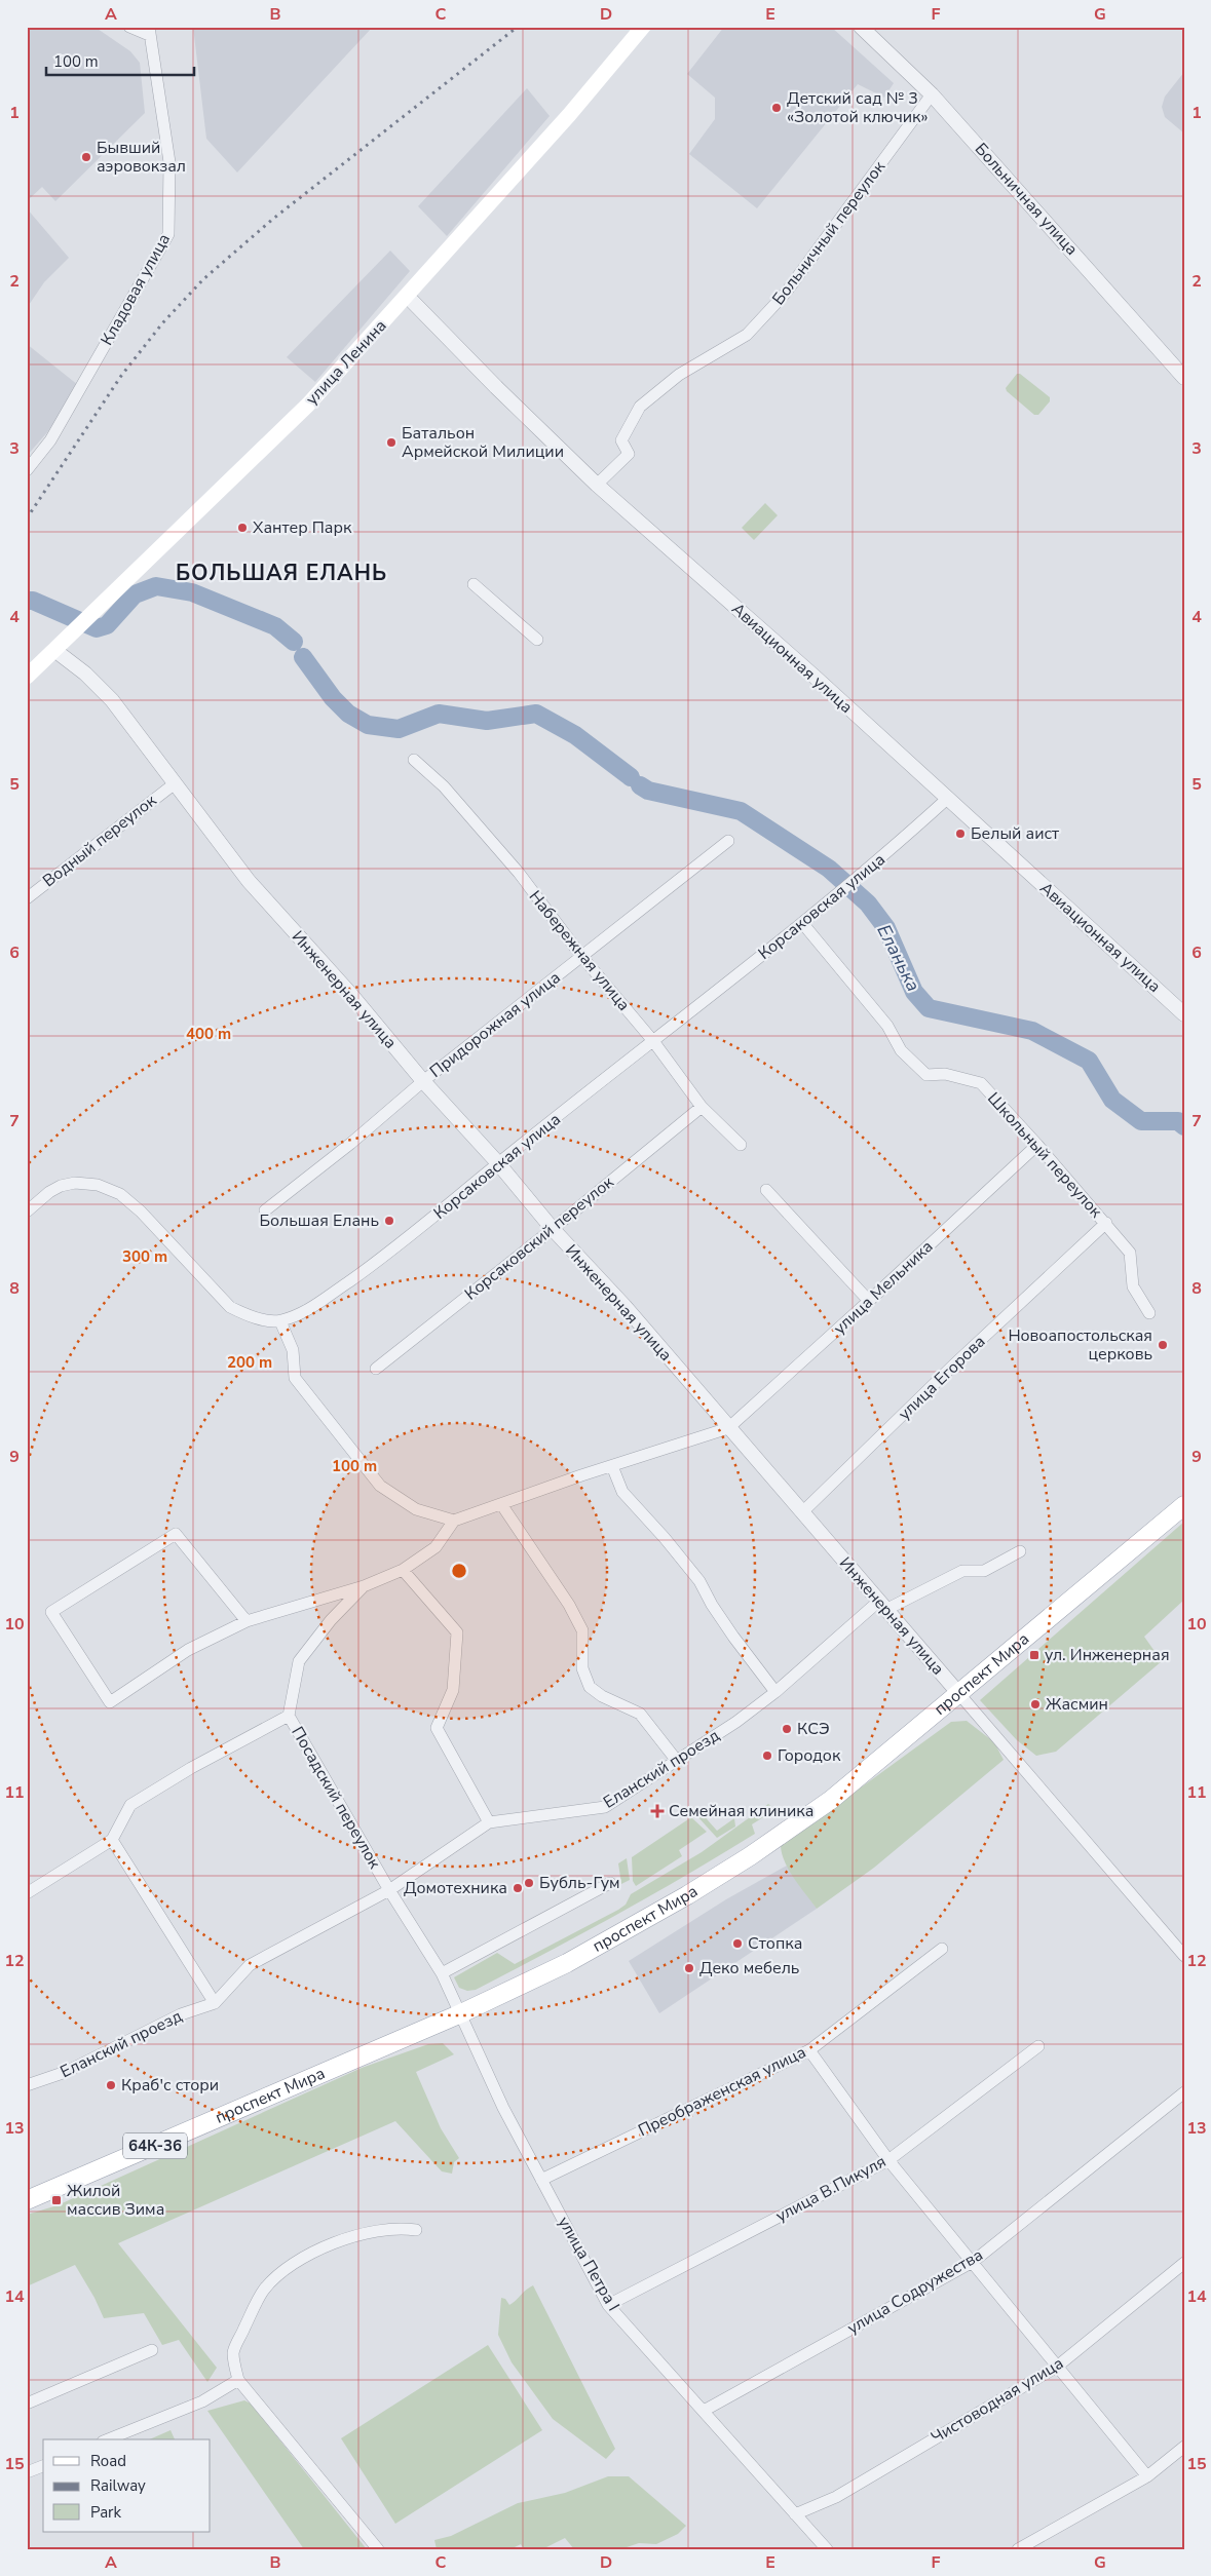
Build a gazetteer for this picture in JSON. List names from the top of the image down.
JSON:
{
  "streets": {
    "main road": ["улица Ленина", "проспект Мира", "64К-36"],
    "street": [
      "Больничная улица",
      "Больничный переулок",
      "Кладовая улица",
      "Авиационная улица",
      "Водный переулок",
      "Корсаковская улица",
      "Набережная улица",
      "Инженерная улица",
      "Придорожная улица",
      "Школьный переулок",
      "Корсаковский переулок",
      "улица Мельника",
      "улица Егорова",
      "Еланский проезд",
      "Посадский переулок",
      "Преображенская улица",
      "улица В.Пикуля",
      "улица Петра I",
      "улица Содружества",
      "Чистоводная улица"
    ]
  },
  "crossings": [
    ["Больничная улица", "Больничный переулок"],
    ["Больничный переулок", "Авиационная улица"],
    ["улица Ленина", "Авиационная улица"],
    ["улица Ленина", "Инженерная улица"],
    ["Авиационная улица", "Корсаковская улица"],
    ["Водный переулок", "Инженерная улица"],
    ["Корсаковская улица", "Набережная улица"],
    ["Корсаковская улица", "Инженерная улица"],
    ["Корсаковская улица", "Школьный переулок"],
    ["Набережная улица", "Придорожная улица"],
    ["Набережная улица", "Корсаковский переулок"],
    ["Инженерная улица", "Придорожная улица"],
    ["Инженерная улица", "Корсаковский переулок"],
    ["Инженерная улица", "улица Мельника"],
    ["Инженерная улица", "улица Егорова"],
    ["Инженерная улица", "проспект Мира"],
    ["Инженерная улица", "Еланский проезд"],
    ["Школьный переулок", "улица Мельника"],
    ["Школьный переулок", "улица Егорова"],
    ["проспект Мира", "Посадский переулок"],
    ["проспект Мира", "улица Петра I"],
    ["Еланский проезд", "Посадский переулок"],
    ["Посадский переулок", "улица Петра I"],
    ["Преображенская улица", "улица Петра I"],
    ["улица В.Пикуля", "улица Петра I"],
    ["улица Петра I", "улица Содружества"],
    ["улица Петра I", "Чистоводная улица"]
  ],
  "districts": ["БОЛЬШАЯ ЕЛАНЬ"],
  "water": ["Еланька"],
  "places": {
    "other": [
      "Детский сад № 3 «Золотой ключик»",
      "Бывший аэровокзал",
      "Батальон Армейской Милиции",
      "Хантер Парк",
      "Белый аист",
      "Большая Елань",
      "Новоапостольская церковь",
      "Жасмин",
      "КСЭ",
      "Городок",
      "Бубль-Гум",
      "Домотехника",
      "Стопка",
      "Деко мебель",
      "Краб'с стори"
    ],
    "transit": ["ул. Инженерная", "Жилой массив Зима"],
    "health": ["Семейная клиника"]
  },
  "legend": ["Road", "Railway", "Park"],
  "scale_bar": "100 m",
  "grid": {
    "columns": [
      "A",
      "B",
      "C",
      "D",
      "E",
      "F",
      "G"
    ],
    "rows": [
      "1",
      "2",
      "3",
      "4",
      "5",
      "6",
      "7",
      "8",
      "9",
      "10",
      "11",
      "12",
      "13",
      "14",
      "15"
    ]
  },
  "rings": [
    "400 m",
    "300 m",
    "200 m",
    "100 m"
  ]
}
